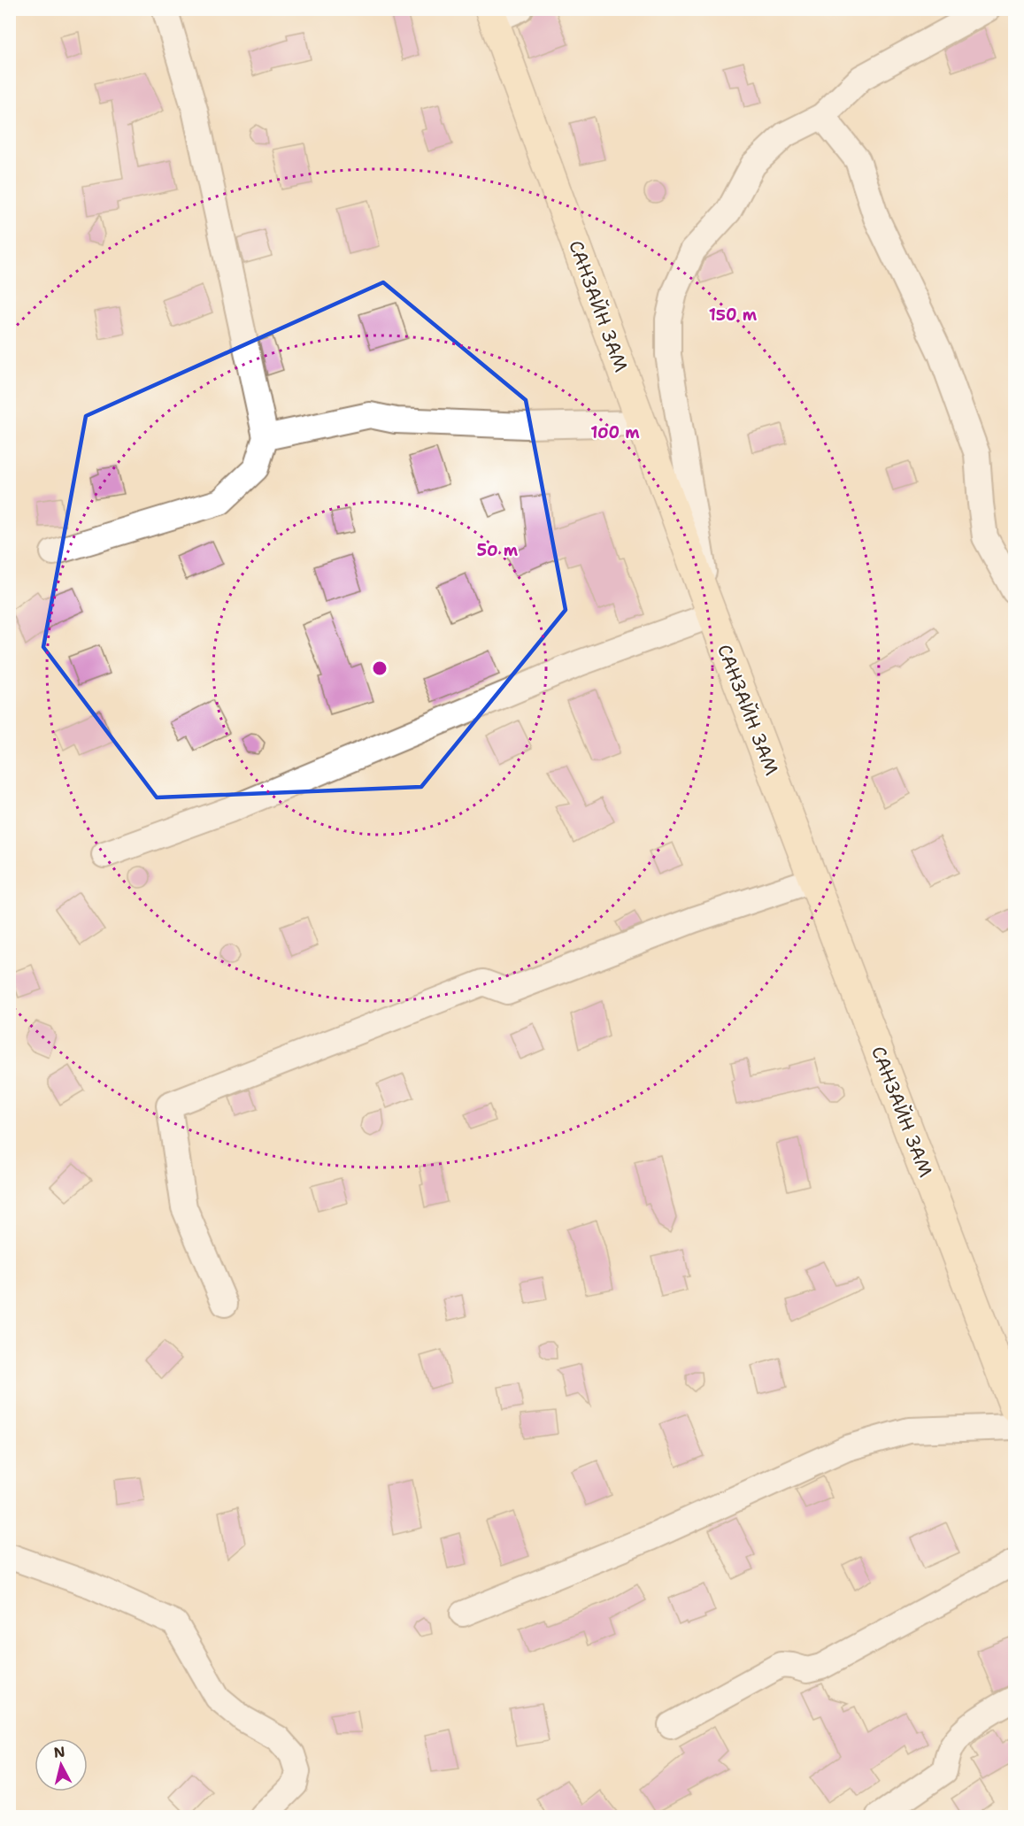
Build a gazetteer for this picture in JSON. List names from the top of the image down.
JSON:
{
  "streets": {
    "main road": ["САНЗАЙН ЗАМ"]
  },
  "north": "top",
  "rings": ["150 m", "100 m", "50 m"]
}
